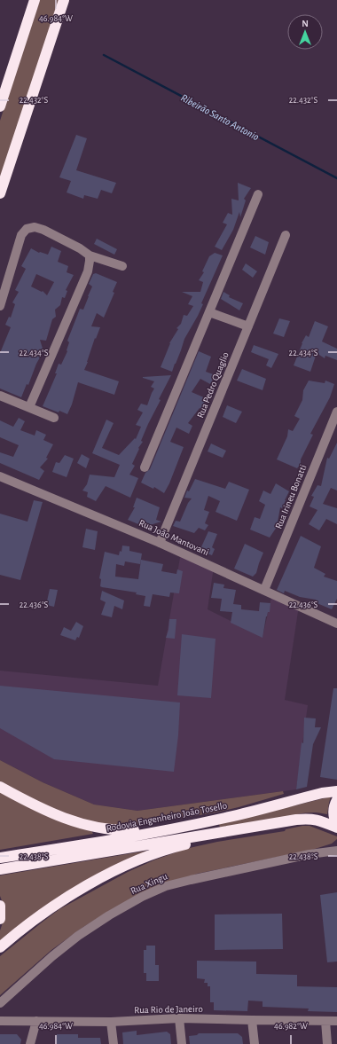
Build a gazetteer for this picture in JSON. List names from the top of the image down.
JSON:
{
  "streets": {
    "highway": ["Rodovia Engenheiro João Tosello"],
    "street": [
      "Rua Pedro Quaglio",
      "Rua Irineu Bonatti",
      "Rua João Mantovani",
      "Rua Xingu",
      "Rua Rio de Janeiro"
    ]
  },
  "crossings": [
    ["Rua Pedro Quaglio", "Rua João Mantovani"],
    ["Rua Irineu Bonatti", "Rua João Mantovani"]
  ],
  "water": ["Ribeirão Santo Antonio"],
  "north": "top",
  "coordinates": [
    "46.984°W",
    "22.432°S",
    "22.434°S",
    "22.436°S",
    "22.438°S",
    "46.982°W"
  ]
}
